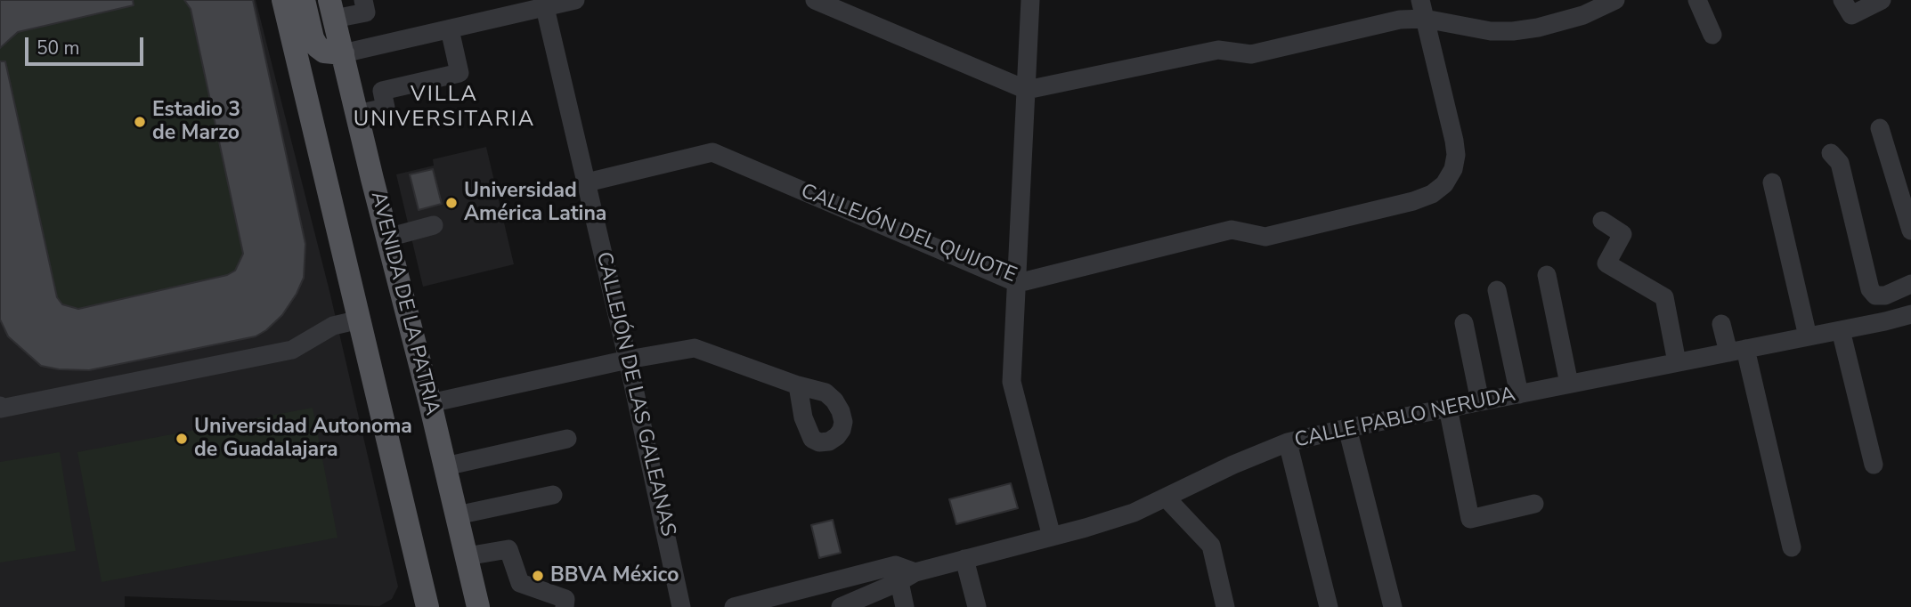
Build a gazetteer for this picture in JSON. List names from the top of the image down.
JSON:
{
  "streets": {
    "main road": ["AVENIDA DE LA PATRIA"],
    "street": ["CALLEJÓN DEL QUIJOTE", "CALLEJÓN DE LAS GALEANAS", "CALLE PABLO NERUDA"]
  },
  "crossings": [
    ["CALLEJÓN DEL QUIJOTE", "CALLEJÓN DE LAS GALEANAS"]
  ],
  "districts": ["VILLA UNIVERSITARIA"],
  "places": [
    "Estadio 3 de Marzo",
    "Universidad América Latina",
    "Universidad Autonoma de Guadalajara",
    "BBVA México"
  ],
  "scale_bar": "50 m"
}
